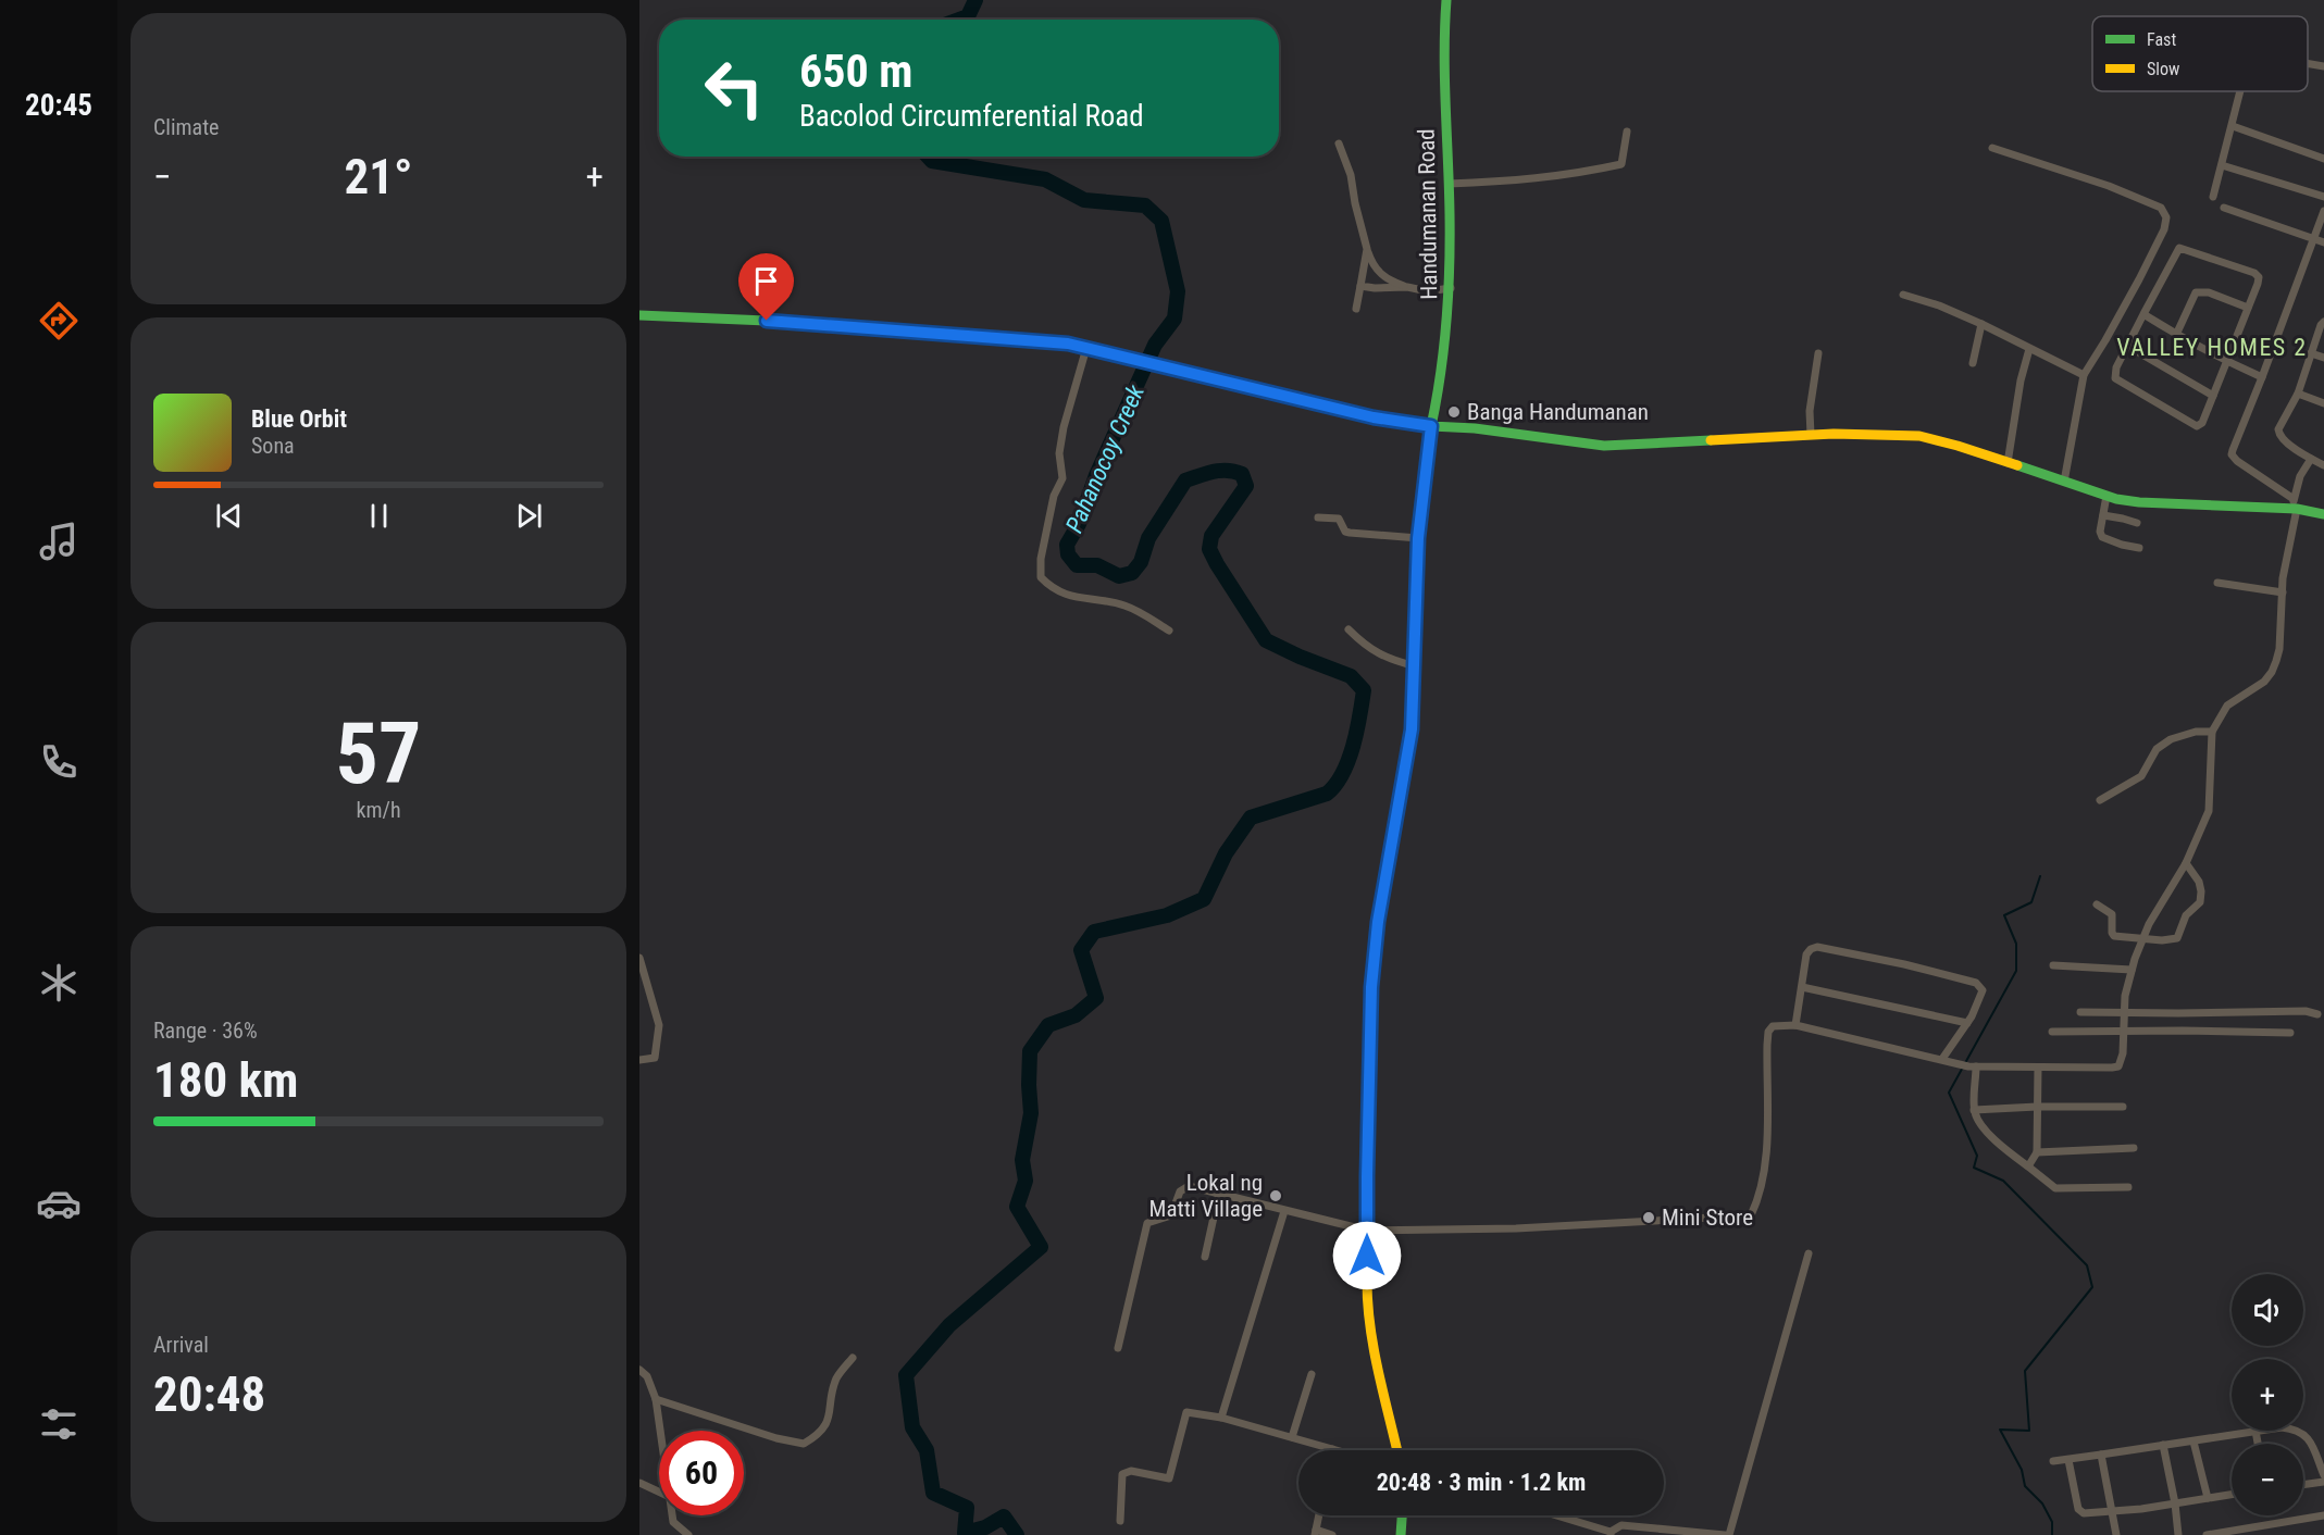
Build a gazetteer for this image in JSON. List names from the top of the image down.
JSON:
{
  "streets": {
    "main road": ["Handumanan Road"]
  },
  "districts": ["VALLEY HOMES 2"],
  "water": ["Pahanocoy Creek"],
  "places": ["Banga Handumanan", "Lokal ng Matti Village", "Mini Store"],
  "legend": ["Fast", "Slow"],
  "page": {
    "tabs": "20:45",
    "tile": [
      "Climate",
      ["57", "km/h"],
      ["Range · 36%", "180 km"],
      ["Arrival", "20:48"]
    ],
    "turn": ["650 m", "Bacolod Circumferential Road"],
    "heat": ["−", "21°", "+"],
    "song": ["Blue Orbit", "Sona"],
    "map_buttons": ["+", "−"],
    "limit": "60",
    "trip": "20:48 · 3 min · 1.2 km"
  }
}
